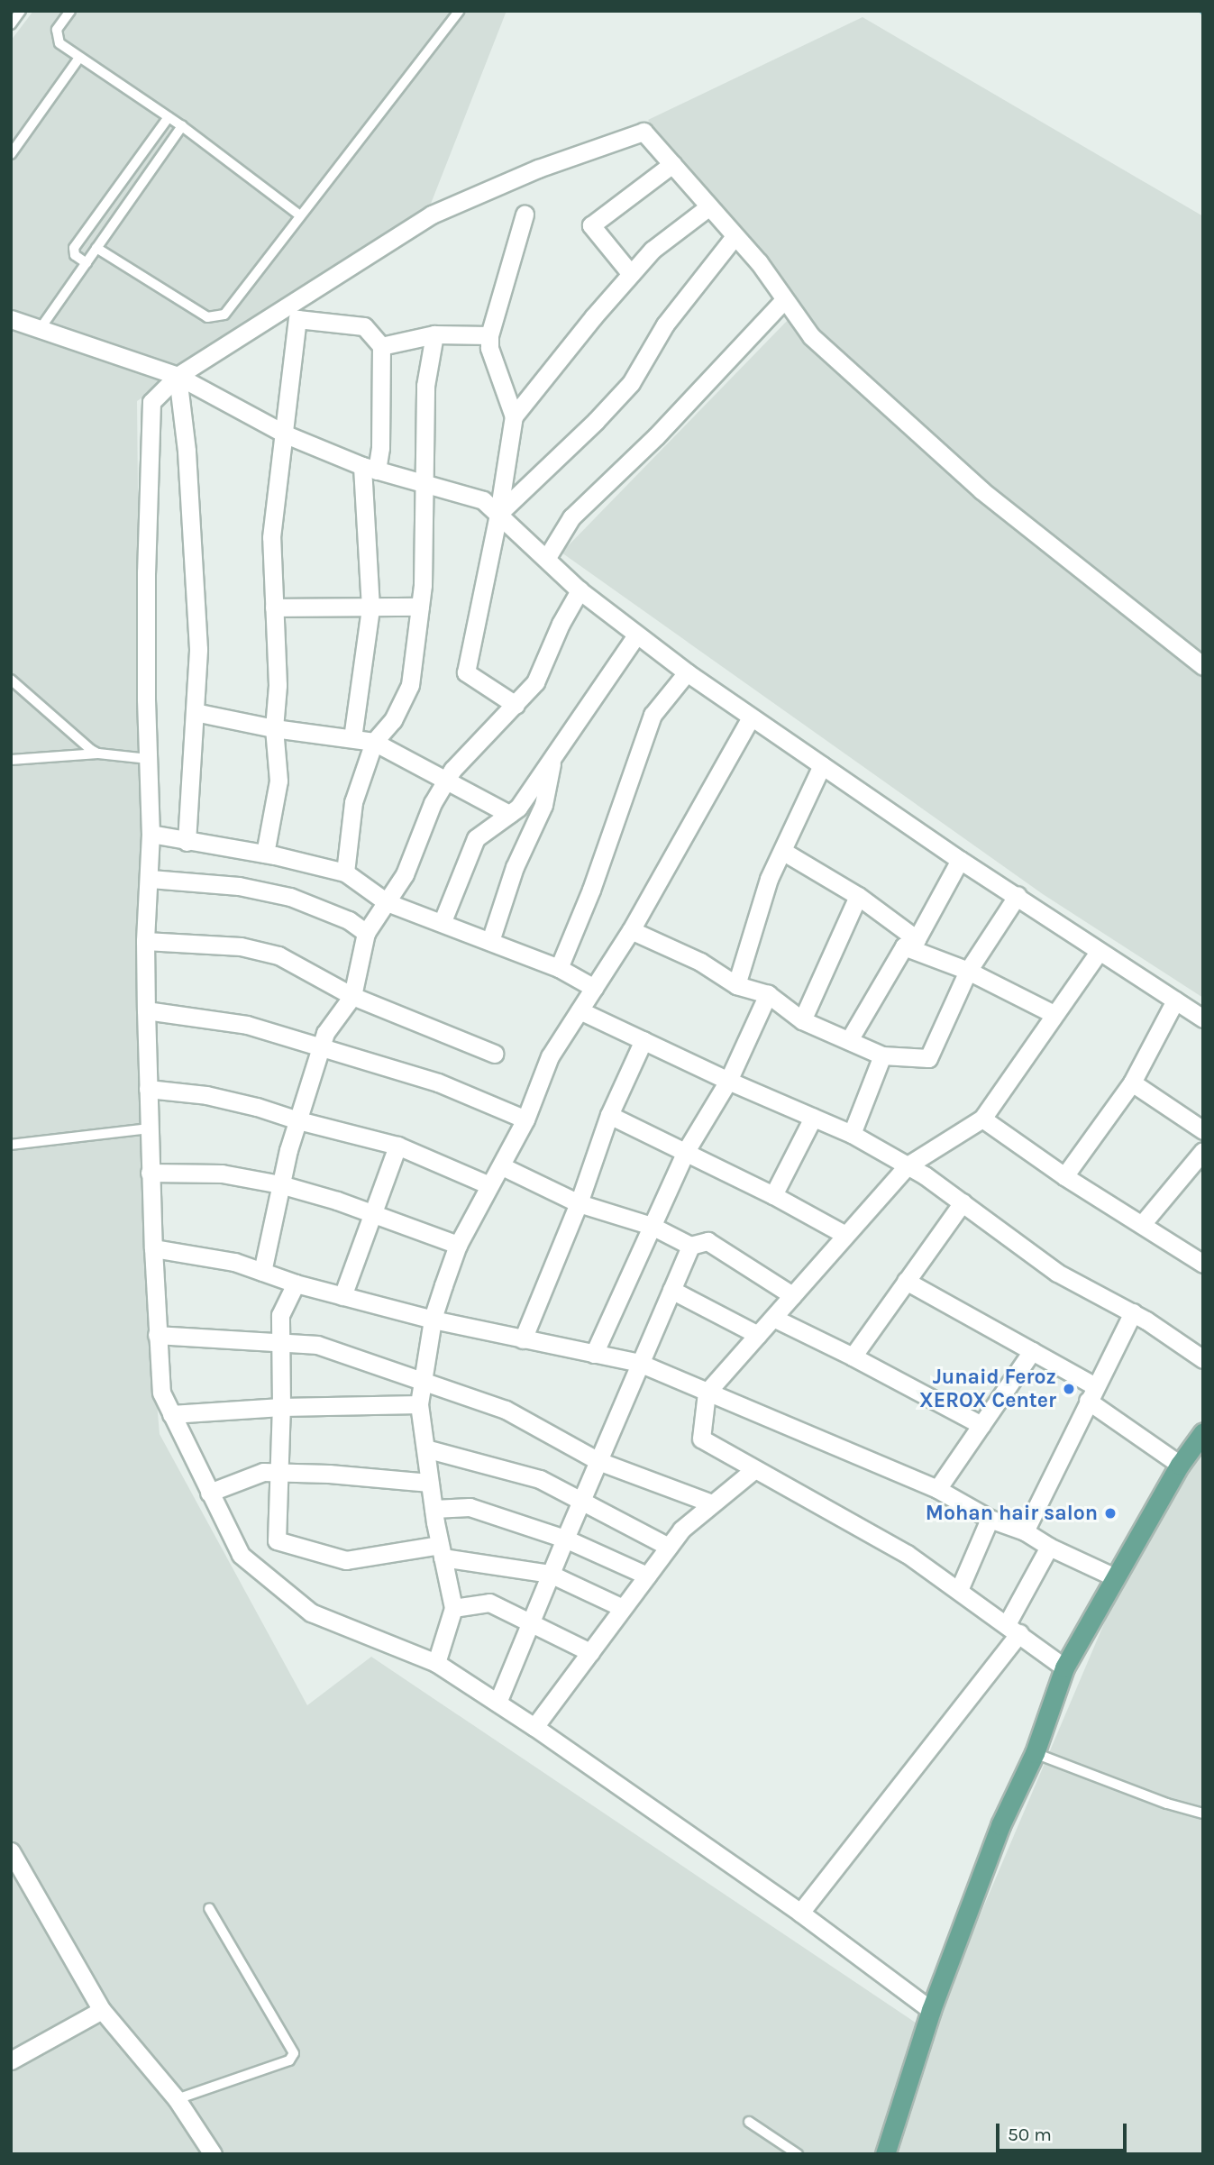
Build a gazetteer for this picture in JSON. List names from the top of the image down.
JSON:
{
  "places": ["Junaid Feroz XEROX Center", "Mohan hair salon"],
  "scale_bar": "50 m"
}
